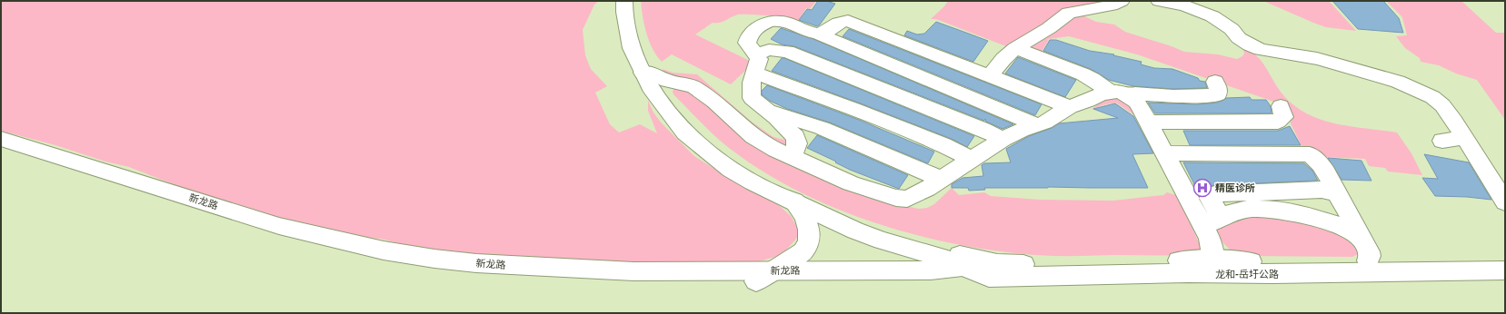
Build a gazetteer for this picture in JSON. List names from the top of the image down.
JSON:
{
  "streets": {
    "main road": ["新龙路", "龙和-岳圩公路"]
  },
  "crossings": [
    ["新龙路", "龙和-岳圩公路"]
  ],
  "places": {
    "hospital": ["精医诊所"]
  }
}
